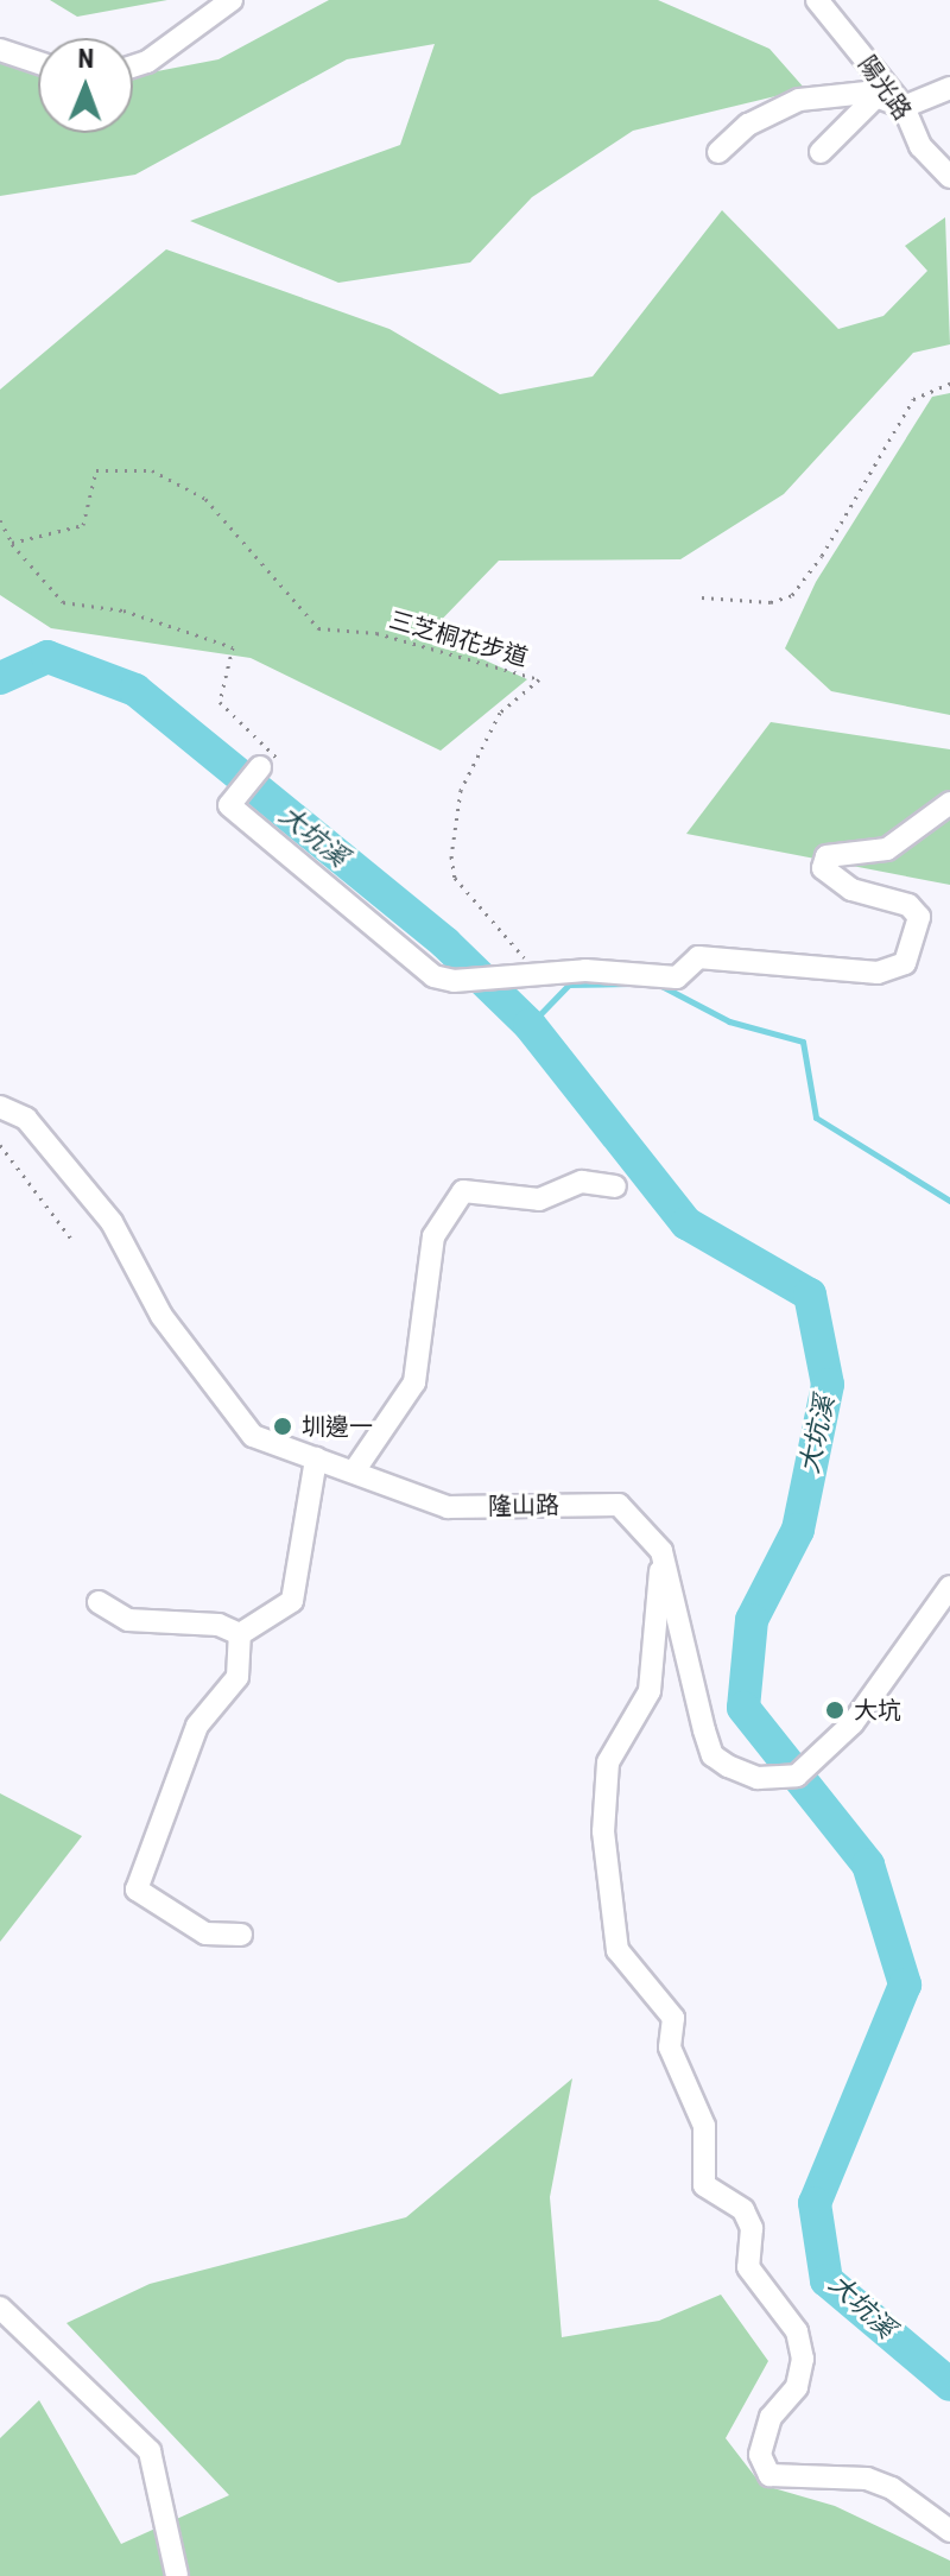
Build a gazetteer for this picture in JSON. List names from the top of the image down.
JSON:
{
  "streets": {
    "street": ["陽光路", "隆山路"],
    "path": ["三芝桐花步道"]
  },
  "water": ["大坑溪"],
  "places": ["圳邊一", "大坑"],
  "north": "top"
}
